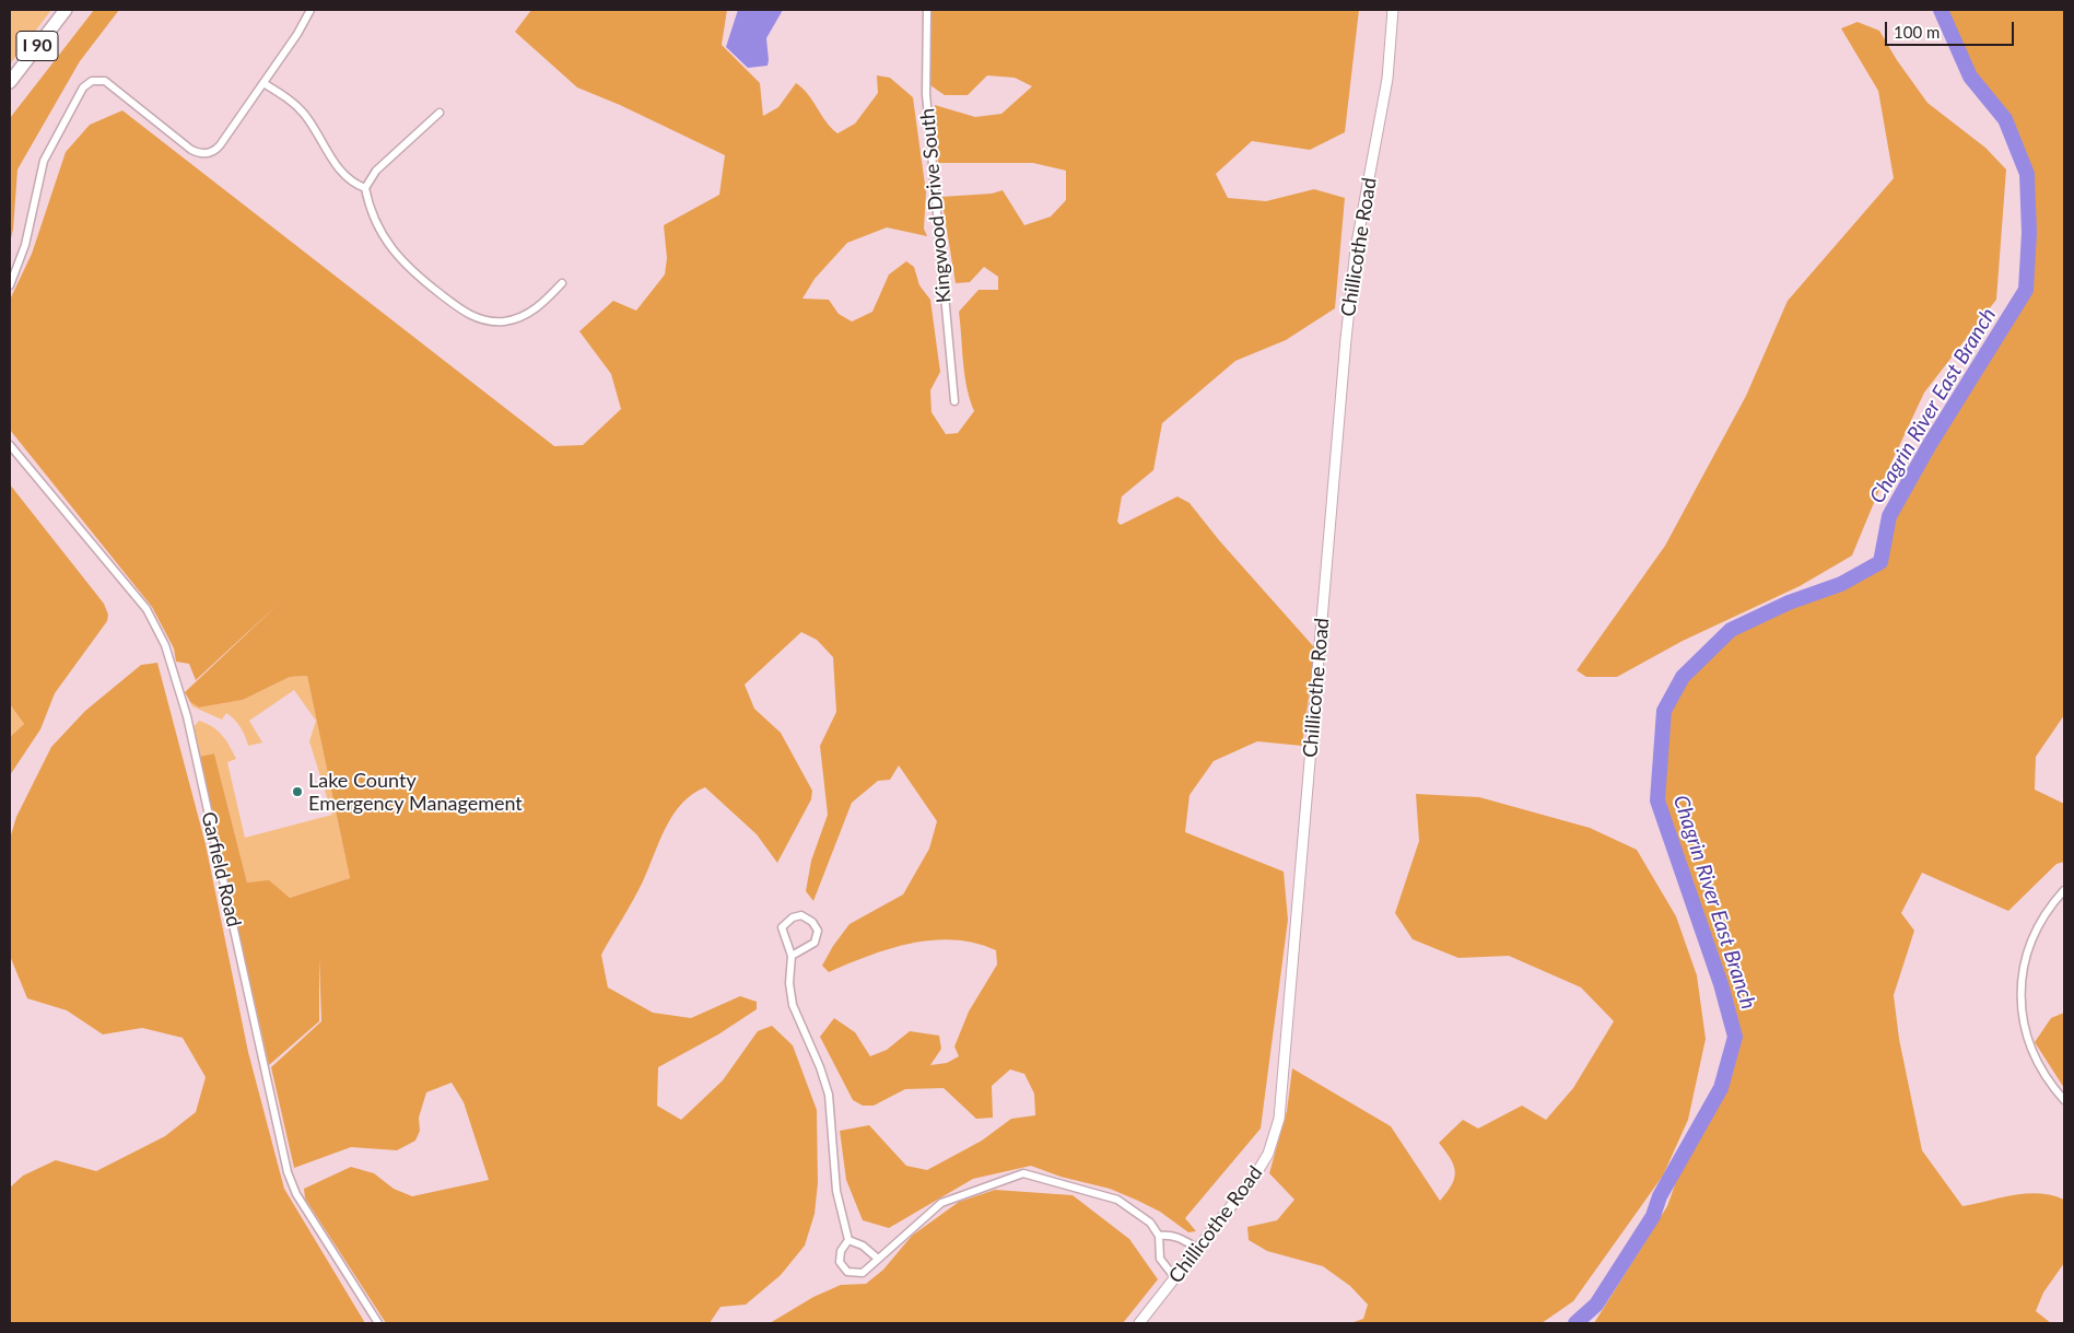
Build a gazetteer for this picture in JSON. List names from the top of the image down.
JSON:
{
  "streets": {
    "highway": ["I 90"],
    "main road": ["Chillicothe Road"],
    "street": ["Kingwood Drive South", "Garfield Road"]
  },
  "water": ["Chagrin River East Branch"],
  "places": ["Lake County Emergency Management"],
  "scale_bar": "100 m"
}
